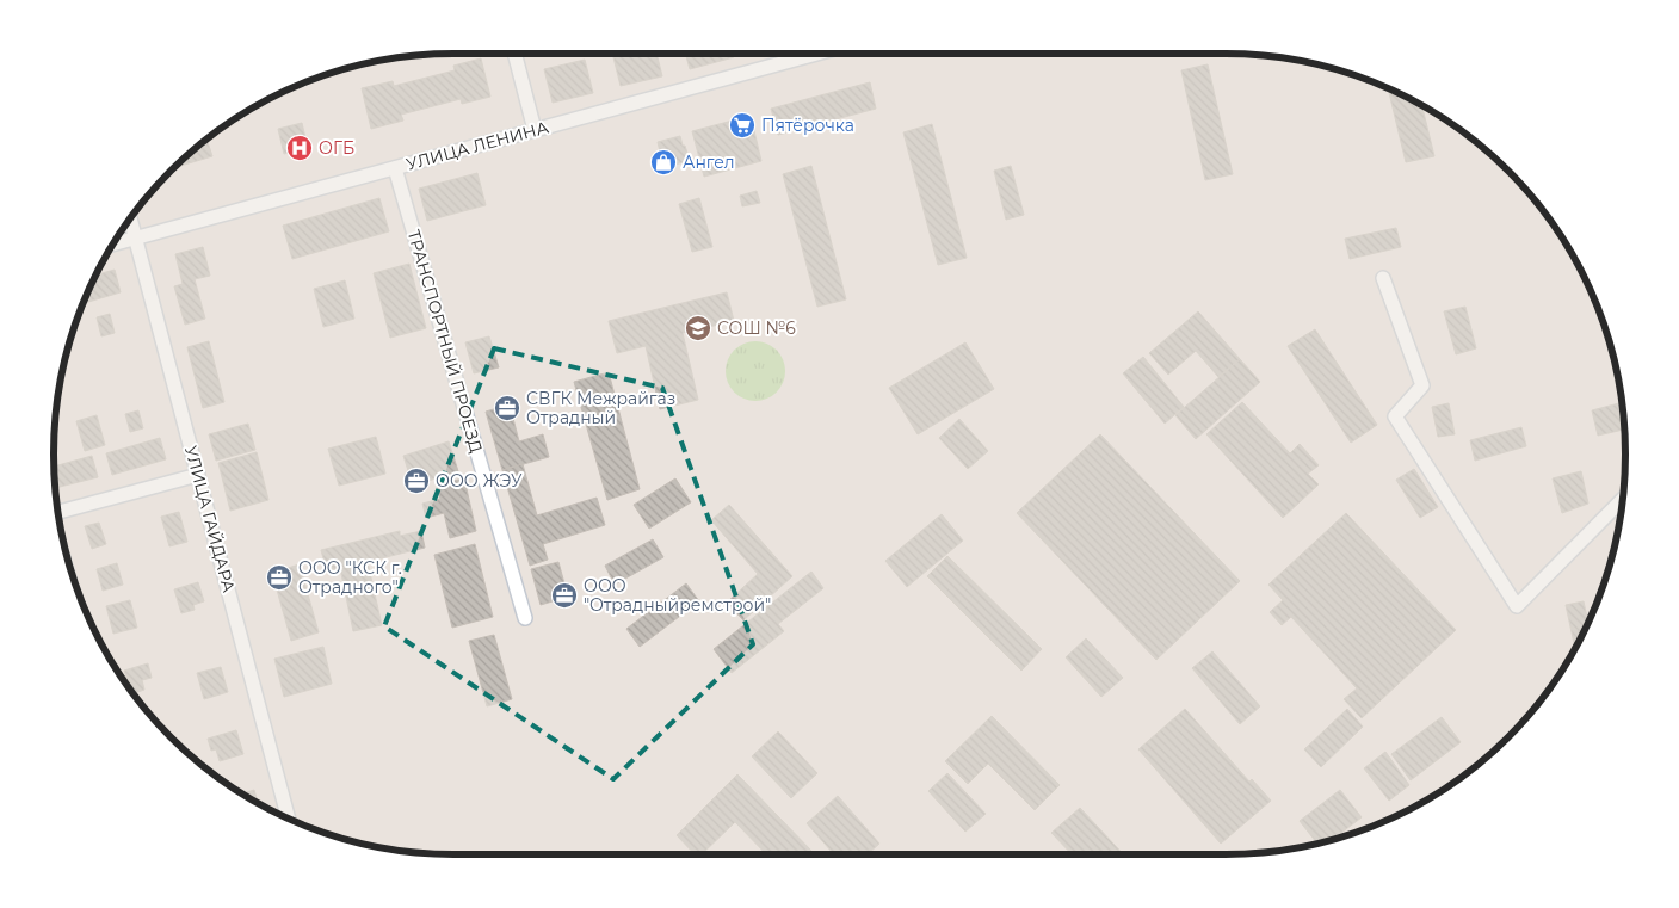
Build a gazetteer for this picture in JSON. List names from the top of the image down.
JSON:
{
  "streets": {
    "street": ["УЛИЦА ЛЕНИНА", "ТРАНСПОРТНЫЙ ПРОЕЗД", "УЛИЦА ГАЙДАРА"]
  },
  "crossings": [
    ["УЛИЦА ЛЕНИНА", "ТРАНСПОРТНЫЙ ПРОЕЗД"],
    ["УЛИЦА ЛЕНИНА", "УЛИЦА ГАЙДАРА"]
  ],
  "places": {
    "supermarket": ["Пятёрочка"],
    "hospital": ["ОГБ"],
    "shop": ["Ангел"],
    "school or university": ["СОШ №6"],
    "office": [
      "СВГК Межрайгаз Отрадный",
      "ООО ЖЭУ",
      "ООО \"КСК г. Отрадного\"",
      "ООО \"Отрадныйремстрой\""
    ]
  }
}
